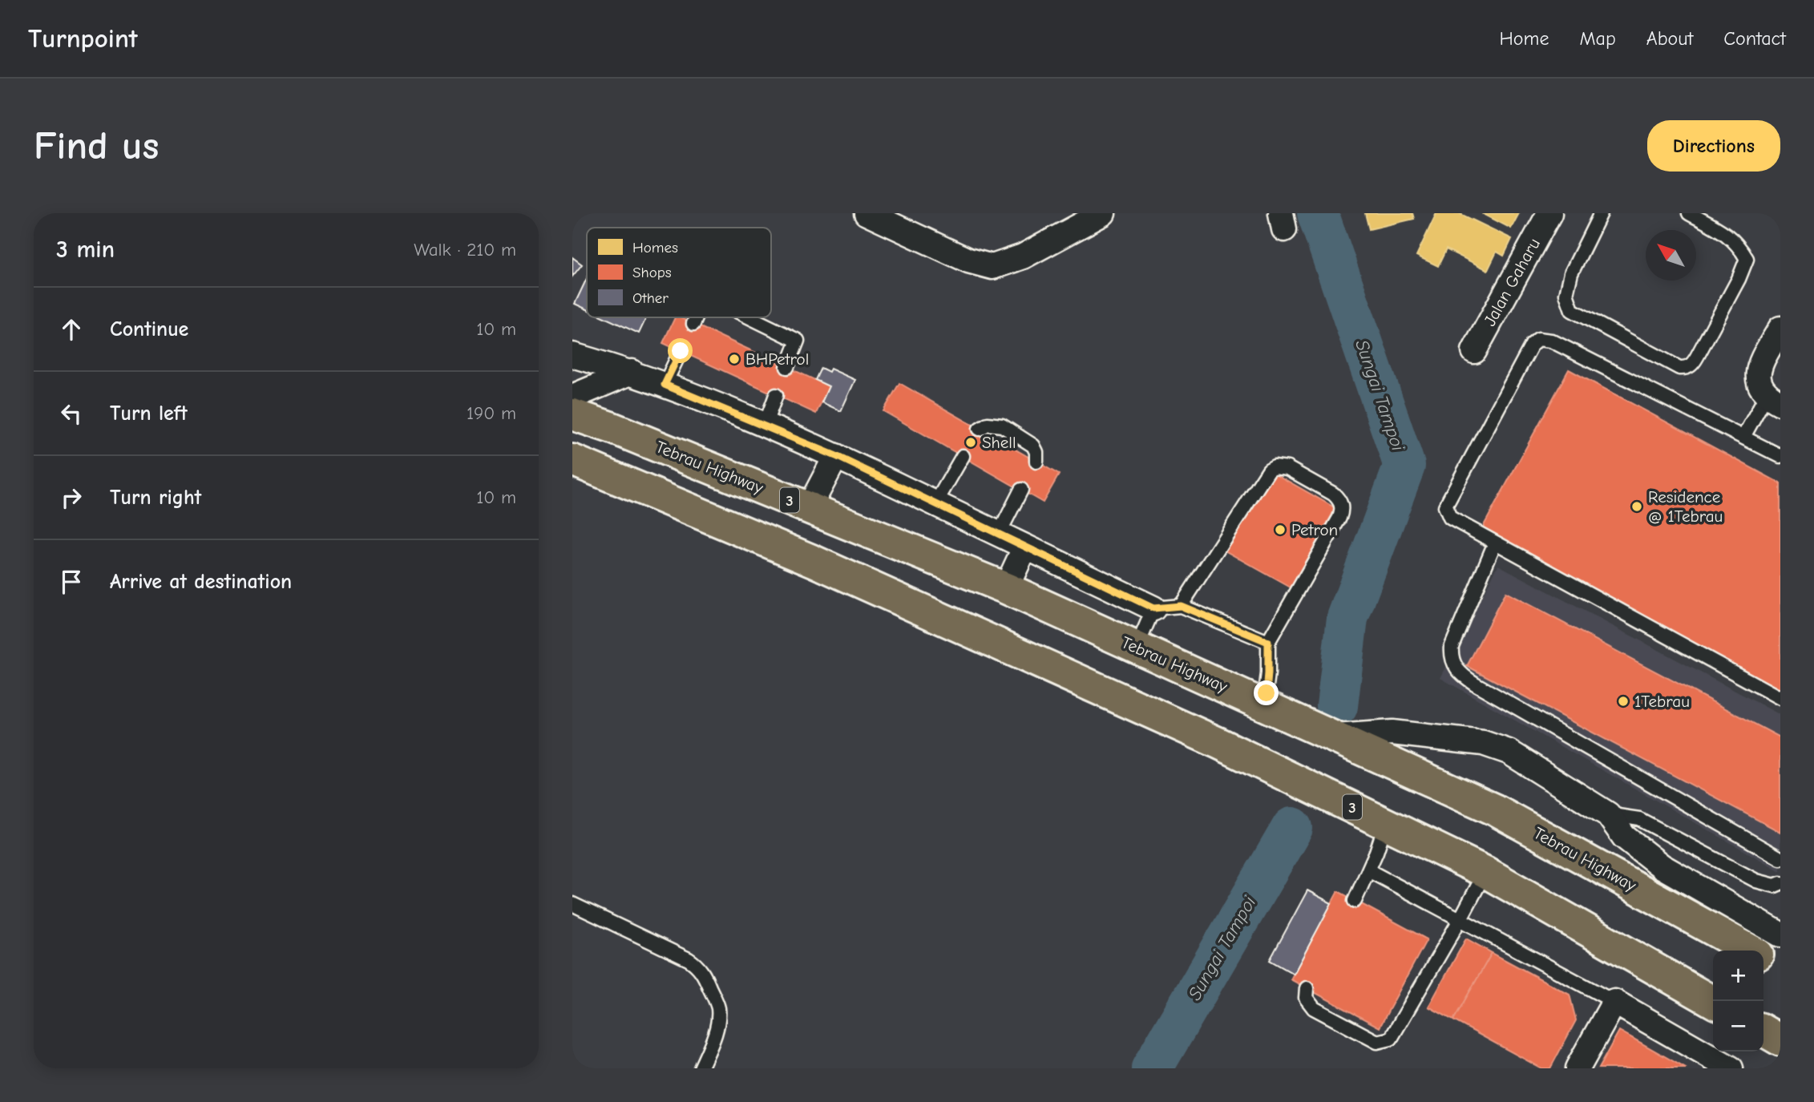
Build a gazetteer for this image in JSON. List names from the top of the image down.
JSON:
{
  "streets": {
    "highway": ["Tebrau Highway", "3"],
    "street": ["Jalan Gaharu"]
  },
  "water": ["Sungai Tampoi"],
  "places": [
    "BHPetrol",
    "Shell",
    "Residence @ 1Tebrau",
    "Petron",
    "1Tebrau"
  ],
  "legend": ["Homes", "Shops", "Other"],
  "north": "top left",
  "page": {
    "header": "Turnpoint",
    "nav": [
      "Home",
      "Map",
      "About",
      "Contact"
    ],
    "buttons": "Directions",
    "title": "Find us",
    "heading": ["3 min", "Walk · 210 m"],
    "list": [
      ["Continue", "10 m"],
      ["Turn left", "190 m"],
      ["Turn right", "10 m"],
      "Arrive at destination"
    ],
    "map_buttons": ["+", "−"]
  }
}
